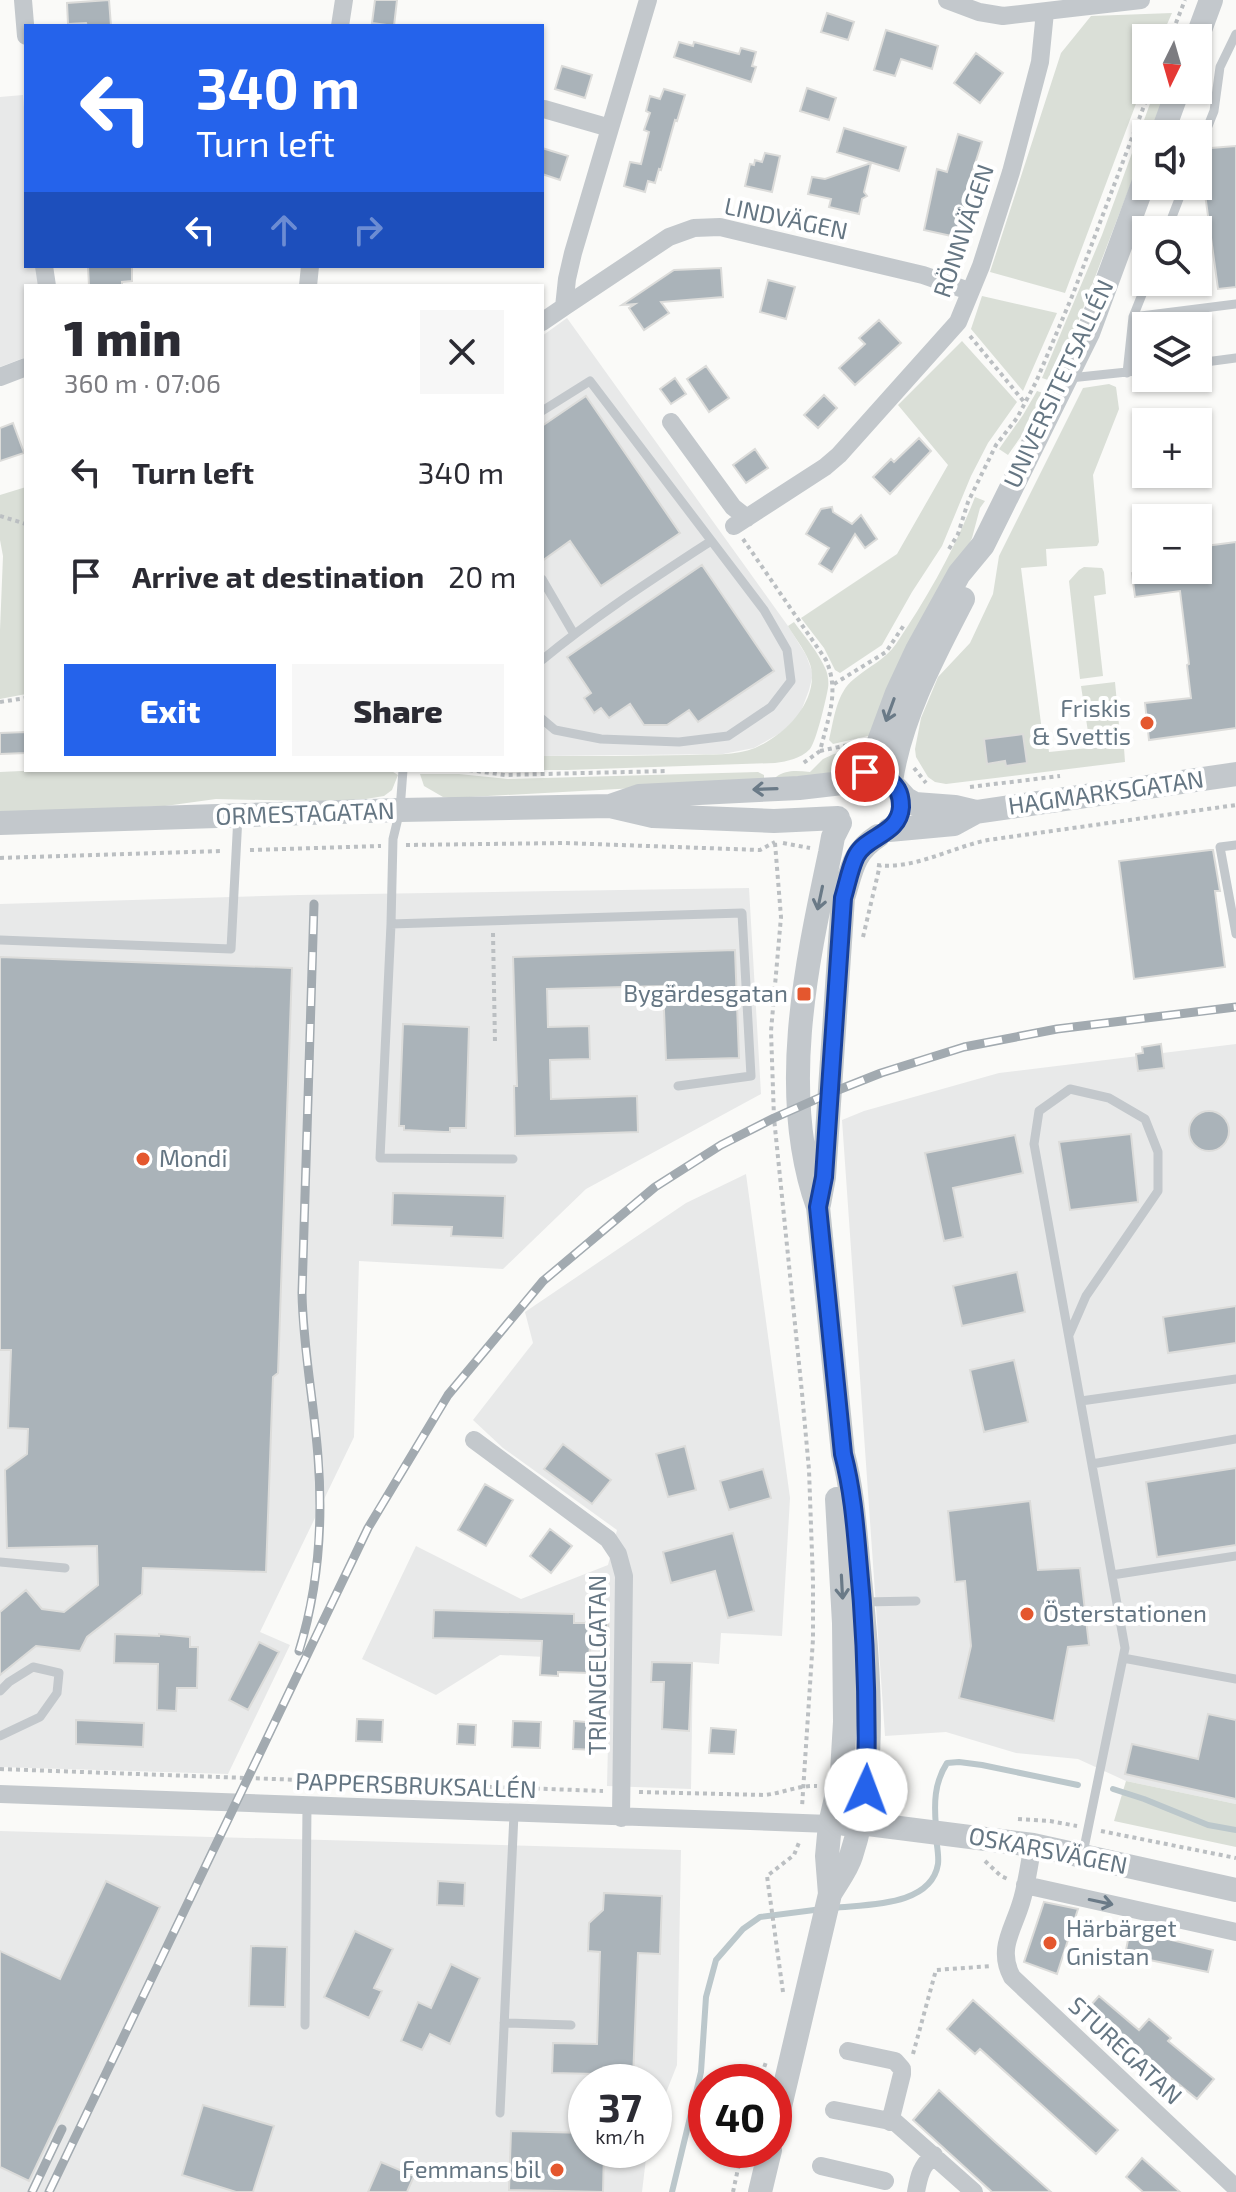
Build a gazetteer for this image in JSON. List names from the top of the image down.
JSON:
{
  "streets": {
    "street": [
      "LINDVÄGEN",
      "RÖNNVÄGEN",
      "UNIVERSITETSALLÉN",
      "HAGMARKSGATAN",
      "ORMESTAGATAN",
      "TRIANGELGATAN",
      "PAPPERSBRUKSALLÉN",
      "OSKARSVÄGEN",
      "STUREGATAN"
    ]
  },
  "crossings": [
    ["LINDVÄGEN", "RÖNNVÄGEN"],
    ["UNIVERSITETSALLÉN", "HAGMARKSGATAN"],
    ["UNIVERSITETSALLÉN", "ORMESTAGATAN"],
    ["HAGMARKSGATAN", "ORMESTAGATAN"],
    ["TRIANGELGATAN", "PAPPERSBRUKSALLÉN"],
    ["PAPPERSBRUKSALLÉN", "OSKARSVÄGEN"]
  ],
  "places": {
    "other": [
      "Friskis & Svettis",
      "Mondi",
      "Österstationen",
      "Härbärget Gnistan",
      "Femmans bil"
    ],
    "transit": ["Bygärdesgatan"]
  },
  "north": "bottom",
  "page": {
    "map_buttons": ["+", "−"],
    "turn": ["340 m", "Turn left"],
    "heading": ["1 min", "360 m · 07:06"],
    "list": [
      {
        "name": "Turn left",
        "value": "340 m"
      },
      {
        "name": "Arrive at destination",
        "value": "20 m"
      }
    ],
    "buttons": ["Exit", "Share"],
    "speed": "37 km/h",
    "limit": "40"
  }
}
